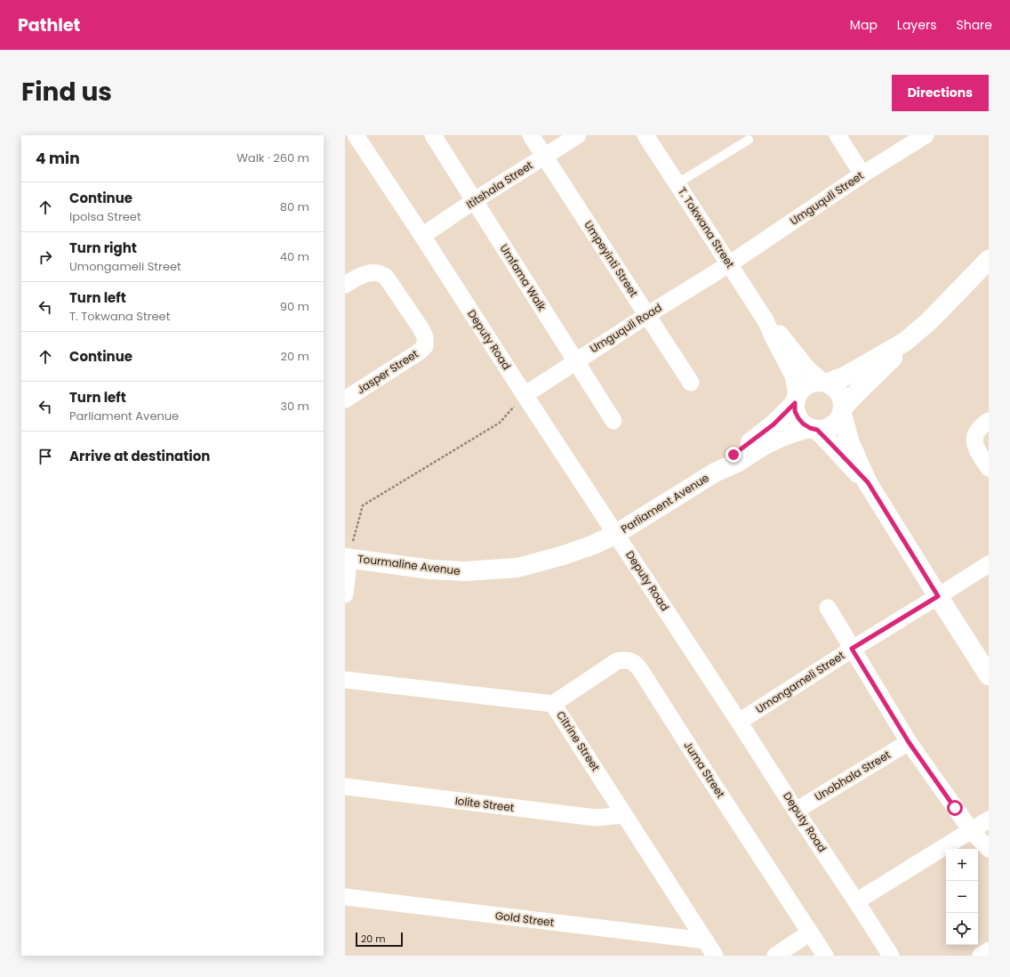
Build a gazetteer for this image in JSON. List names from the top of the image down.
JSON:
{
  "streets": {
    "street": [
      "Ititshala Street",
      "Umguquli Street",
      "T. Tokwana Street",
      "Umpeyinti Street",
      "Umfama Walk",
      "Umguquli Road",
      "Deputy Road",
      "Jasper Street",
      "Parliament Avenue",
      "Tourmaline Avenue",
      "Umongameli Street",
      "Citrine Street",
      "Juma Street",
      "Unobhala Street",
      "Iolite Street",
      "Gold Street"
    ]
  },
  "crossings": [
    ["Ititshala Street", "Umpeyinti Street"],
    ["Ititshala Street", "Umfama Walk"],
    ["Ititshala Street", "Deputy Road"],
    ["Umguquli Street", "T. Tokwana Street"],
    ["Umguquli Street", "Umguquli Road"],
    ["T. Tokwana Street", "Umguquli Road"],
    ["T. Tokwana Street", "Parliament Avenue"],
    ["Umpeyinti Street", "Umguquli Road"],
    ["Umfama Walk", "Umguquli Road"],
    ["Umguquli Road", "Deputy Road"],
    ["Deputy Road", "Parliament Avenue"],
    ["Deputy Road", "Tourmaline Avenue"],
    ["Deputy Road", "Umongameli Street"],
    ["Deputy Road", "Unobhala Street"],
    ["Parliament Avenue", "Tourmaline Avenue"],
    ["Citrine Street", "Juma Street"],
    ["Citrine Street", "Iolite Street"],
    ["Citrine Street", "Gold Street"]
  ],
  "scale_bar": "20 m",
  "page": {
    "header": "Pathlet",
    "nav": ["Map", "Layers", "Share"],
    "title": "Find us",
    "buttons": "Directions",
    "heading": ["4 min", "Walk · 260 m"],
    "list": [
      ["Continue", "Ipolsa Street", "80 m"],
      ["Turn right", "Umongameli Street", "40 m"],
      ["Turn left", "T. Tokwana Street", "90 m"],
      ["Continue", "20 m"],
      ["Turn left", "Parliament Avenue", "30 m"],
      "Arrive at destination"
    ],
    "map_buttons": ["+", "−"],
    "scale": "20 m"
  }
}
